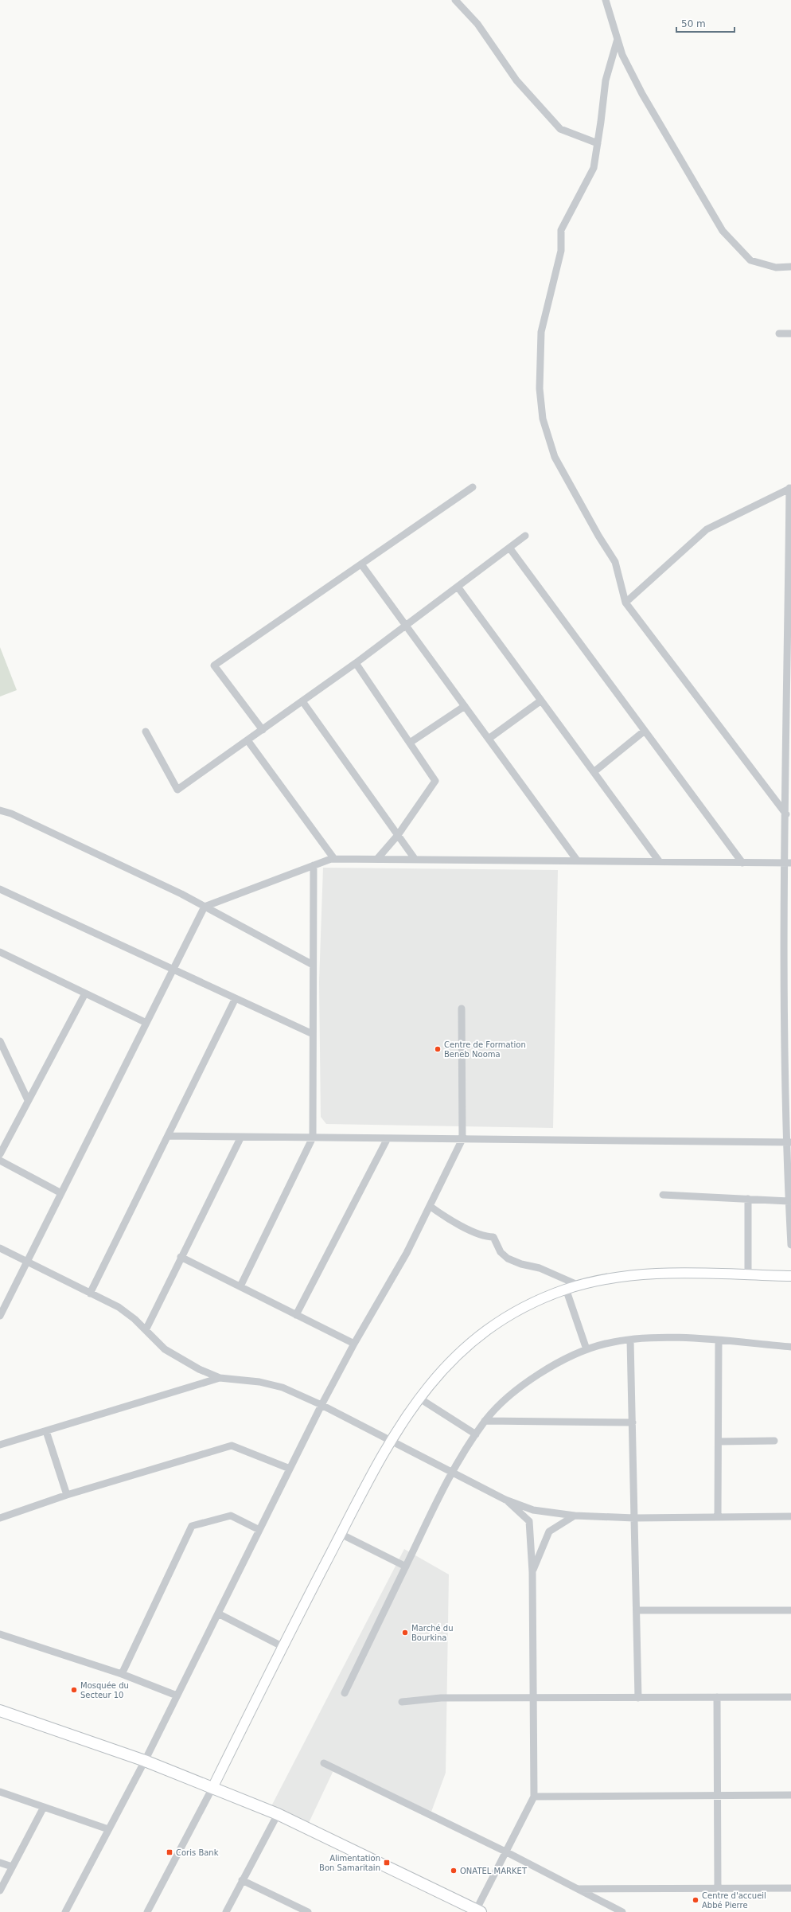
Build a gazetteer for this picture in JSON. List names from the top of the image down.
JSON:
{
  "places": {
    "other": [
      "Centre de Formation Beneb Nooma",
      "Marché du Bourkina",
      "Mosquée du Secteur 10",
      "ONATEL MARKET",
      "Centre d'accueil Abbé Pierre"
    ],
    "transit": ["Coris Bank", "Alimentation Bon Samaritain"]
  },
  "scale_bar": "50 m"
}
